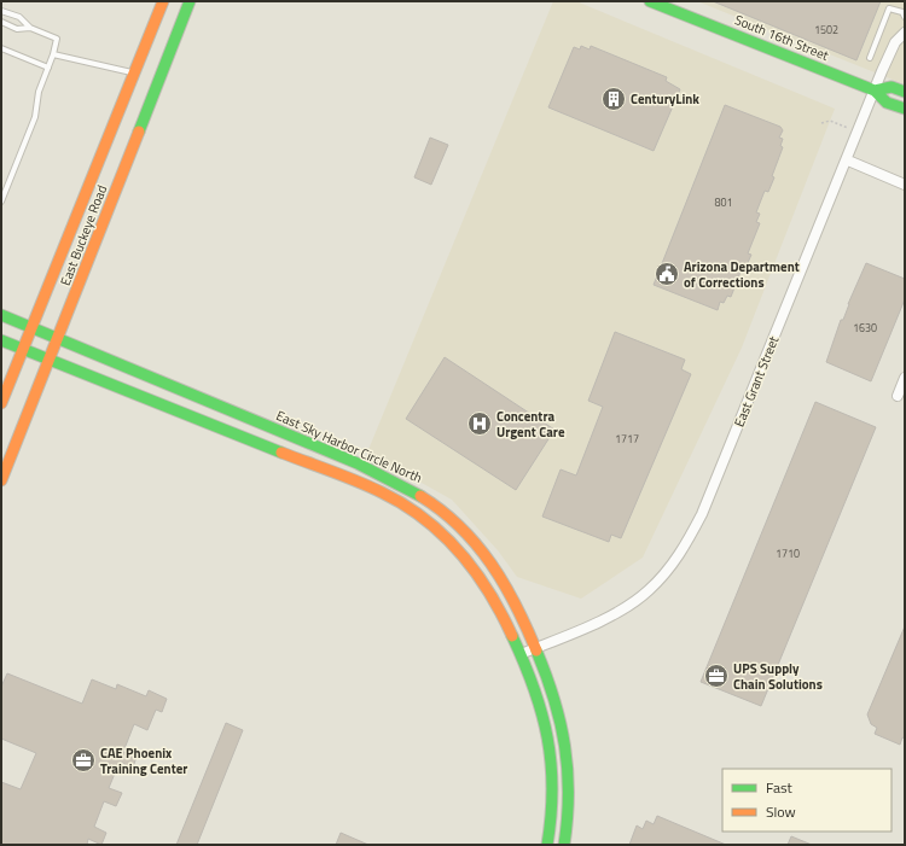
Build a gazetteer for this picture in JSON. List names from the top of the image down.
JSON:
{
  "streets": {
    "street": [
      "South 16th Street",
      "East Buckeye Road",
      "East Grant Street",
      "East Sky Harbor Circle North"
    ]
  },
  "crossings": [
    ["South 16th Street", "East Grant Street"],
    ["East Buckeye Road", "East Sky Harbor Circle North"],
    ["East Grant Street", "East Sky Harbor Circle North"]
  ],
  "places": {
    "building": ["CenturyLink"],
    "public building": ["Arizona Department of Corrections"],
    "hospital": ["Concentra Urgent Care"],
    "office": ["UPS Supply Chain Solutions", "CAE Phoenix Training Center"]
  },
  "house_numbers": [
    "1502",
    "801",
    "1630",
    "1717",
    "1710"
  ],
  "legend": ["Fast", "Slow"]
}
